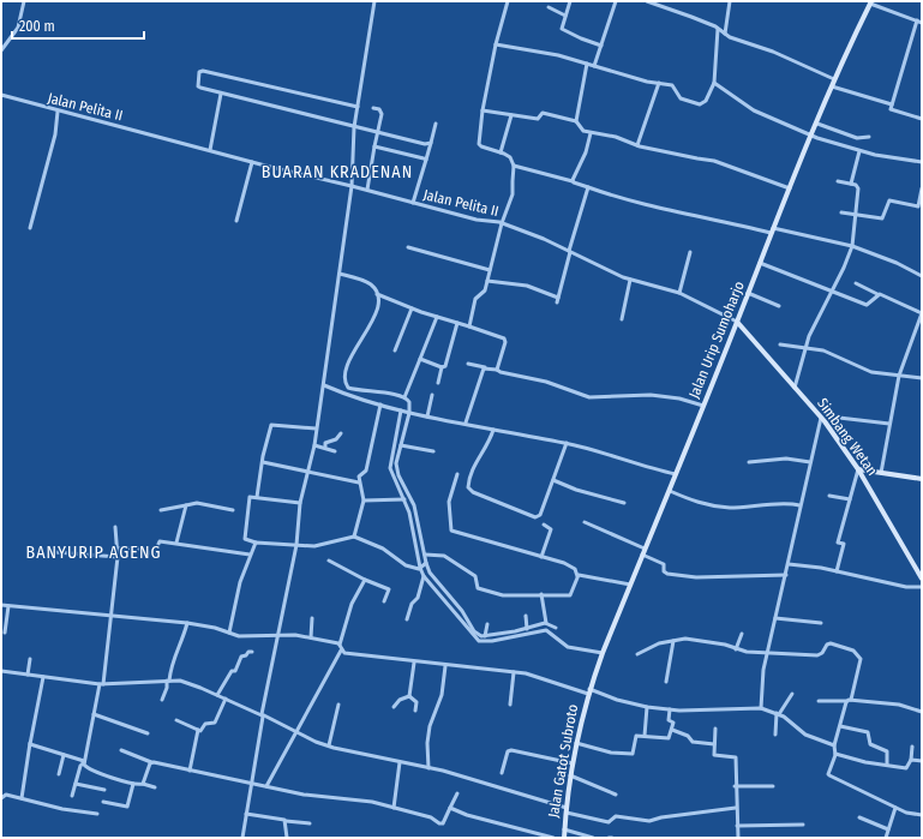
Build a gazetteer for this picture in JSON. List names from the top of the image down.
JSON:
{
  "streets": {
    "main road": ["Jalan Urip Sumoharjo", "Simbang Wetan", "Jalan Gatot Subroto"],
    "street": ["Jalan Pelita II"]
  },
  "crossings": [
    ["Jalan Pelita II", "Jalan Urip Sumoharjo"],
    ["Jalan Pelita II", "Simbang Wetan"],
    ["Jalan Urip Sumoharjo", "Simbang Wetan"],
    ["Jalan Urip Sumoharjo", "Jalan Gatot Subroto"]
  ],
  "districts": ["BUARAN KRADENAN", "BANYURIP AGENG"],
  "scale_bar": "200 m"
}
